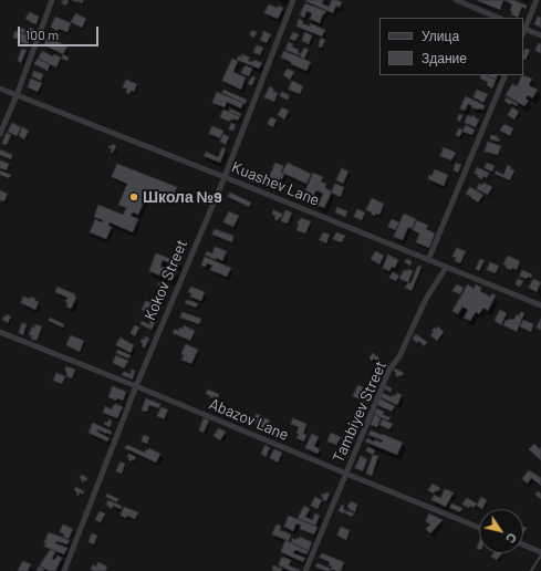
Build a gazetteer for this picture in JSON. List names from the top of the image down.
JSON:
{
  "streets": {
    "street": [
      "Kuashev Lane",
      "Kokov Street",
      "Tambiyev Street",
      "Abazov Lane"
    ]
  },
  "crossings": [
    ["Kuashev Lane", "Kokov Street"],
    ["Kuashev Lane", "Tambiyev Street"],
    ["Kokov Street", "Abazov Lane"],
    ["Tambiyev Street", "Abazov Lane"]
  ],
  "places": ["Школа №9"],
  "legend": ["Улица", "Здание"],
  "scale_bar": "100 m",
  "north": "bottom right"
}
